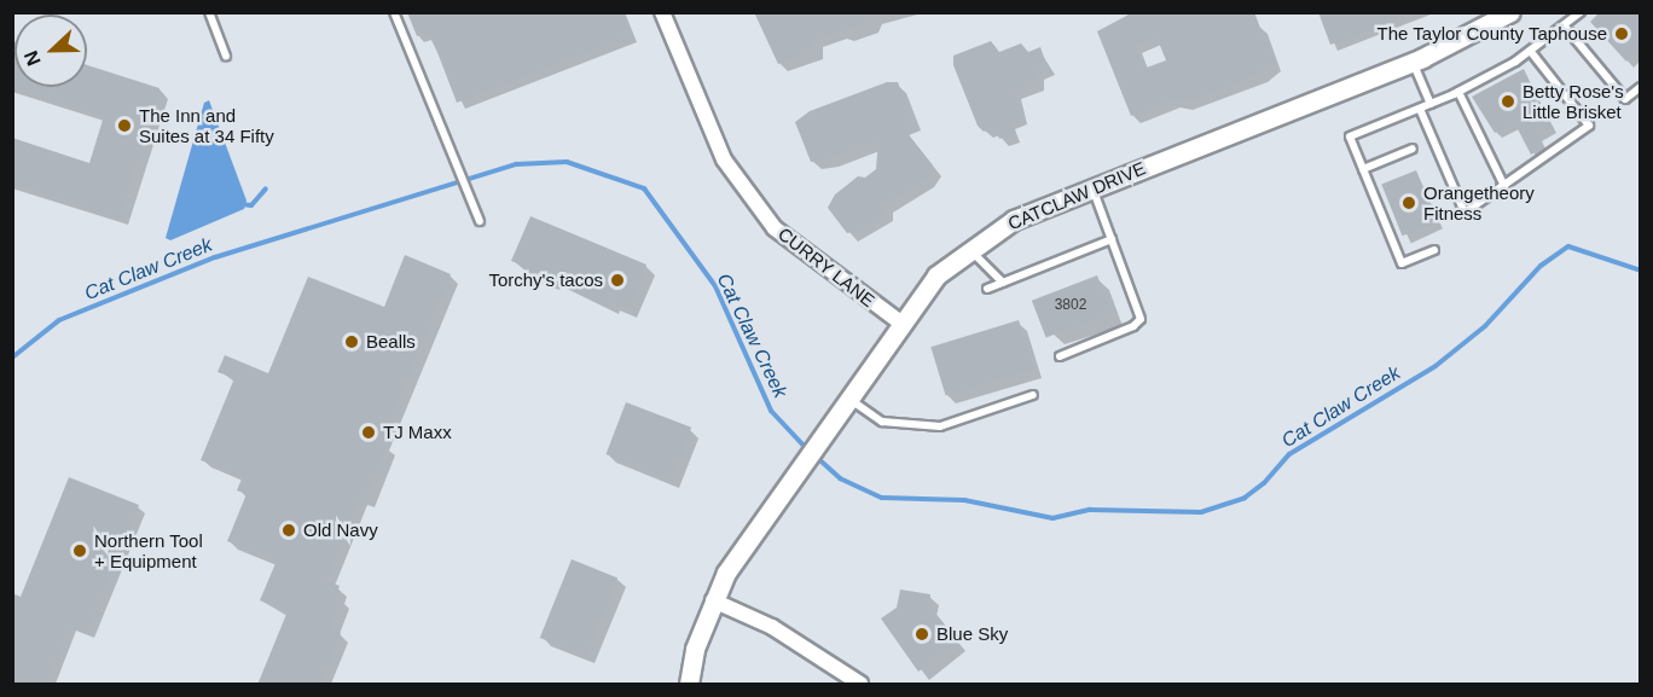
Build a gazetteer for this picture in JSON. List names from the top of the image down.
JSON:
{
  "streets": {
    "street": ["CATCLAW DRIVE", "CURRY LANE"]
  },
  "crossings": [
    ["CATCLAW DRIVE", "CURRY LANE"]
  ],
  "water": ["Cat Claw Creek"],
  "places": [
    "The Taylor County Taphouse",
    "Betty Rose's Little Brisket",
    "The Inn and Suites at 34 Fifty",
    "Orangetheory Fitness",
    "Torchy's tacos",
    "Bealls",
    "TJ Maxx",
    "Old Navy",
    "Northern Tool + Equipment",
    "Blue Sky"
  ],
  "house_numbers": ["3802"],
  "north": "left"
}
